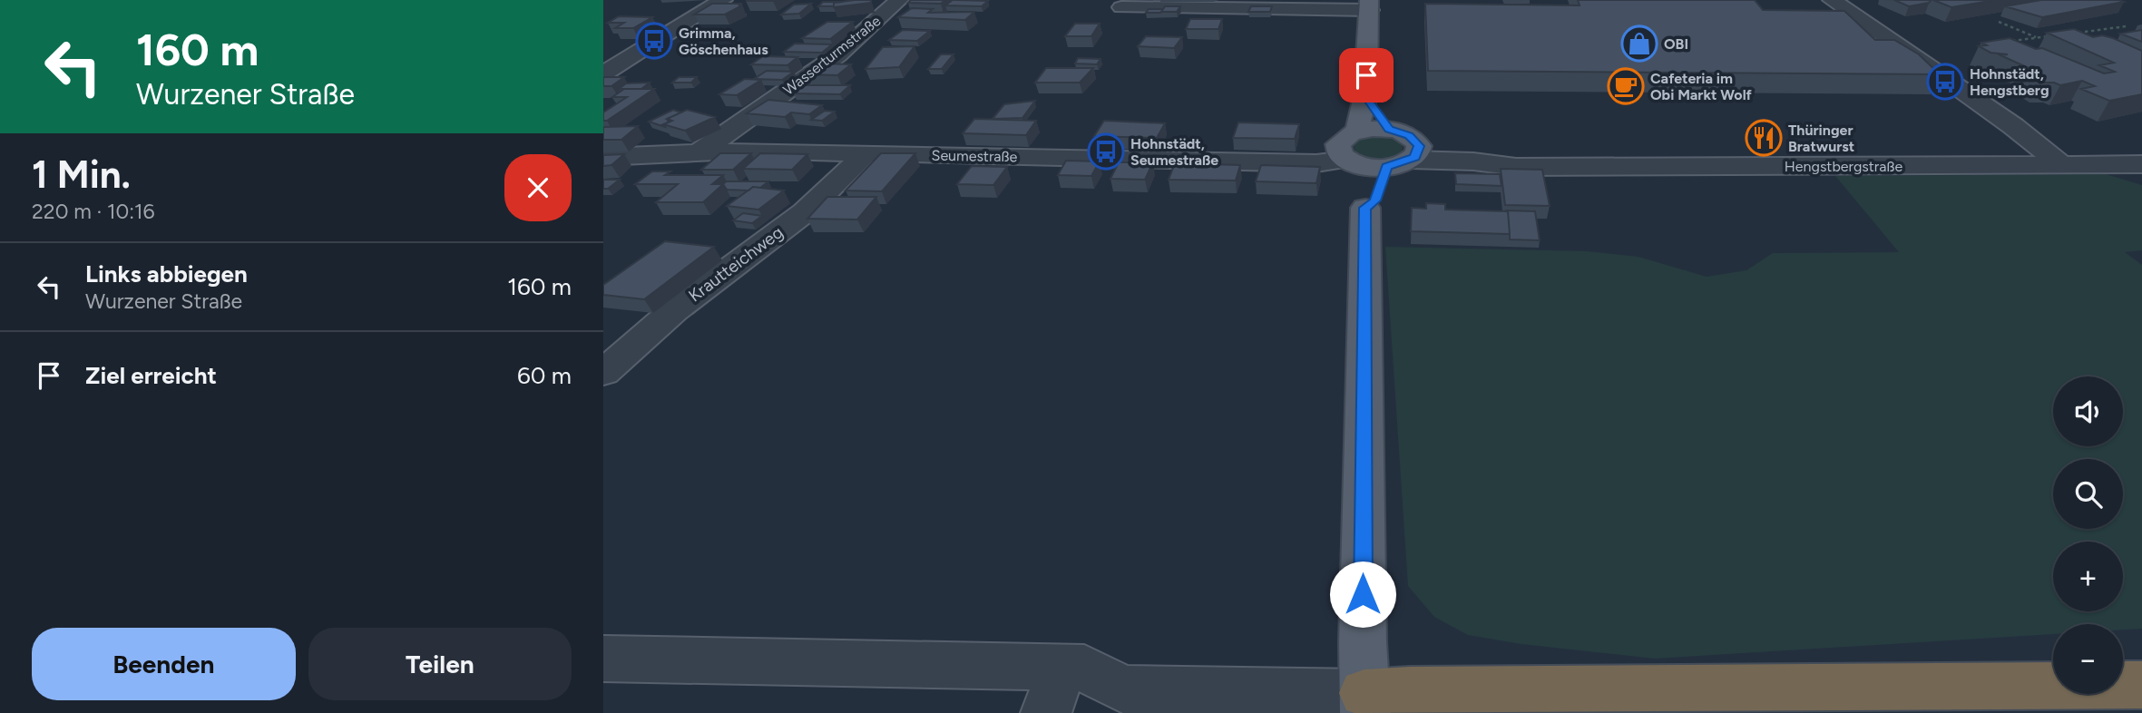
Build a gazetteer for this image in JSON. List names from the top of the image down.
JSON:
{
  "streets": {
    "street": [
      "Wasserturmstraße",
      "Seumestraße",
      "Hengstbergstraße",
      "Krautteichweg"
    ]
  },
  "crossings": [
    ["Wasserturmstraße", "Seumestraße"],
    ["Seumestraße", "Krautteichweg"]
  ],
  "places": {
    "bus stop": ["Grimma, Göschenhaus", "Hohnstädt, Hengstberg", "Hohnstädt, Seumestraße"],
    "shop": ["OBI"],
    "cafe": ["Cafeteria im Obi Markt Wolf"],
    "restaurant": ["Thüringer Bratwurst"]
  },
  "page": {
    "turn": ["160 m", "Wurzener Straße"],
    "heading": ["1 Min.", "220 m · 10:16"],
    "list": [
      {
        "name": "Links abbiegen",
        "note": "Wurzener Straße",
        "value": "160 m"
      },
      {
        "name": "Ziel erreicht",
        "value": "60 m"
      }
    ],
    "map_buttons": ["+", "−"],
    "buttons": ["Beenden", "Teilen"]
  }
}
